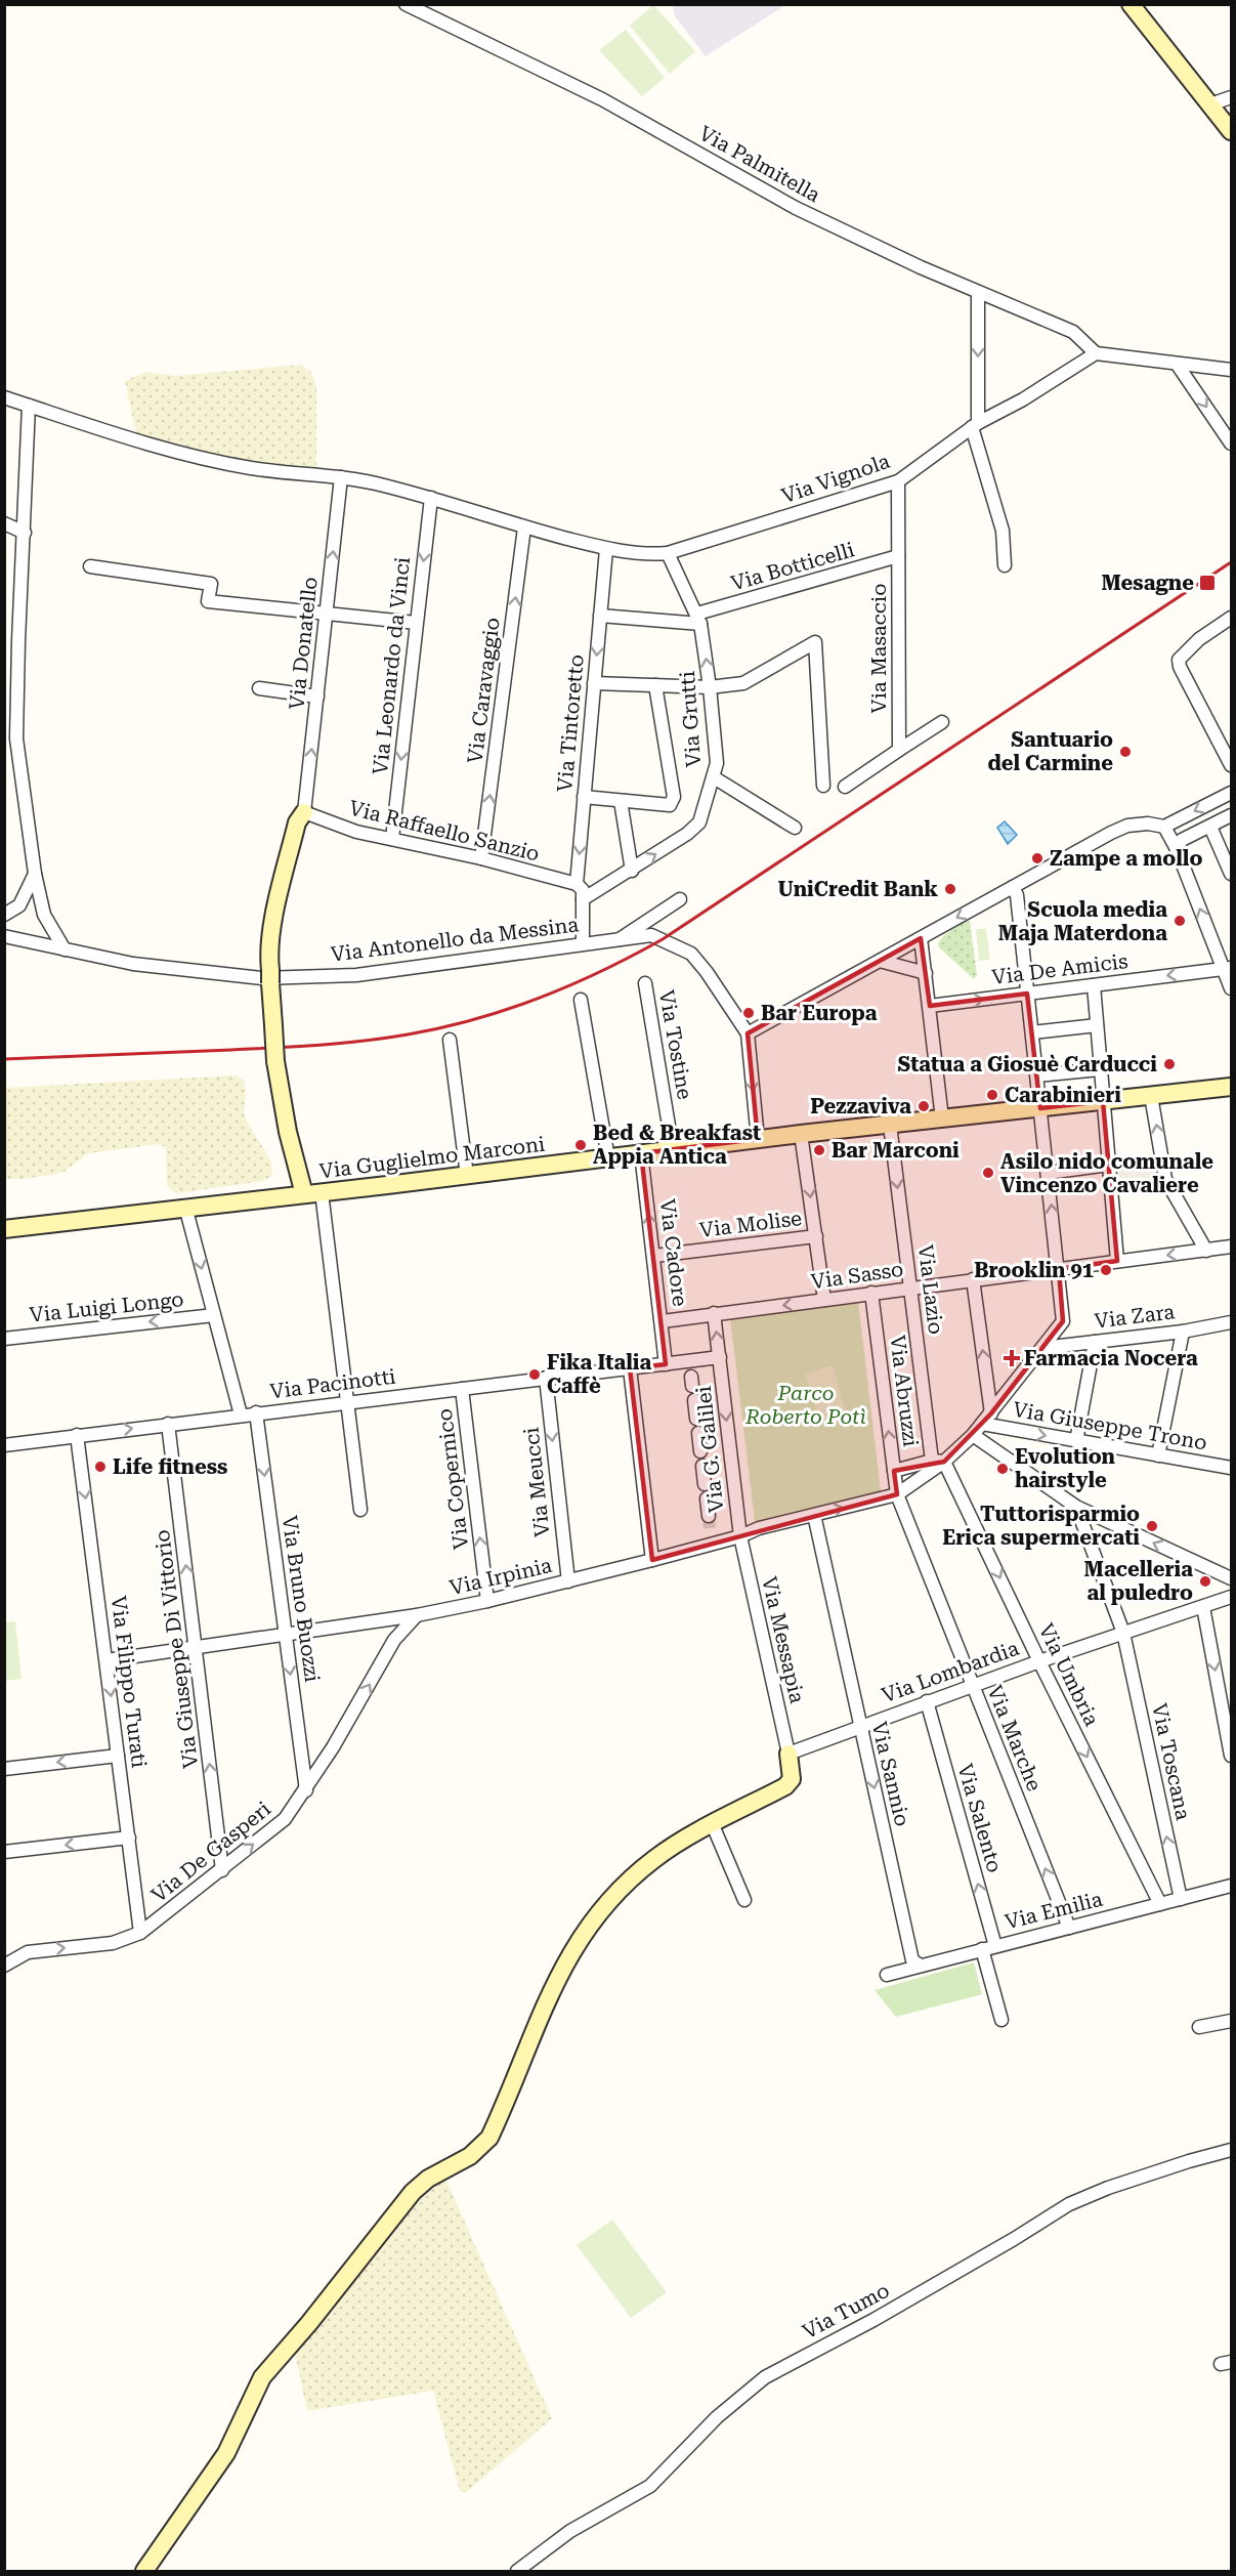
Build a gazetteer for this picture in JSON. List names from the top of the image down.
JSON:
{
  "streets": {
    "street": [
      "Via Palmitella",
      "Via Vignola",
      "Via Botticelli",
      "Via Donatello",
      "Via Masaccio",
      "Via Leonardo da Vinci",
      "Via Caravaggio",
      "Via Grutti",
      "Via Tintoretto",
      "Via Raffaello Sanzio",
      "Via Antonello da Messina",
      "Via De Amicis",
      "Via Tostine",
      "Via Guglielmo Marconi",
      "Via Molise",
      "Via Cadore",
      "Via Sasso",
      "Via Lazio",
      "Via Luigi Longo",
      "Via Zara",
      "Via Pacinotti",
      "Via Abruzzi",
      "Via Giuseppe Trono",
      "Via G. Galilei",
      "Via Copernico",
      "Via Meucci",
      "Via Irpinia",
      "Via Bruno Buozzi",
      "Via Messapia",
      "Via Giuseppe Di Vittorio",
      "Via Lombardia",
      "Via Umbria",
      "Via Filippo Turati",
      "Via Marche",
      "Via Toscana",
      "Via Sannio",
      "Via Salento",
      "Via De Gasperi",
      "Via Emilia",
      "Via Tumo"
    ]
  },
  "crossings": [
    ["Via Palmitella", "Via Vignola"],
    ["Via Vignola", "Via Donatello"],
    ["Via Vignola", "Via Masaccio"],
    ["Via Vignola", "Via Leonardo da Vinci"],
    ["Via Vignola", "Via Caravaggio"],
    ["Via Vignola", "Via Grutti"],
    ["Via Vignola", "Via Tintoretto"],
    ["Via Botticelli", "Via Masaccio"],
    ["Via Botticelli", "Via Grutti"],
    ["Via Donatello", "Via Raffaello Sanzio"],
    ["Via Leonardo da Vinci", "Via Raffaello Sanzio"],
    ["Via Caravaggio", "Via Raffaello Sanzio"],
    ["Via Grutti", "Via Tintoretto"],
    ["Via Tintoretto", "Via Raffaello Sanzio"],
    ["Via Tostine", "Via Guglielmo Marconi"],
    ["Via Guglielmo Marconi", "Via Cadore"],
    ["Via Guglielmo Marconi", "Via Lazio"],
    ["Via Molise", "Via Cadore"],
    ["Via Cadore", "Via Sasso"],
    ["Via Cadore", "Via Pacinotti"],
    ["Via Sasso", "Via Lazio"],
    ["Via Sasso", "Via Abruzzi"],
    ["Via Sasso", "Via G. Galilei"],
    ["Via Lazio", "Via Umbria"],
    ["Via Pacinotti", "Via G. Galilei"],
    ["Via Pacinotti", "Via Copernico"],
    ["Via Pacinotti", "Via Meucci"],
    ["Via Pacinotti", "Via Bruno Buozzi"],
    ["Via Pacinotti", "Via Giuseppe Di Vittorio"],
    ["Via Pacinotti", "Via Filippo Turati"],
    ["Via Abruzzi", "Via Irpinia"],
    ["Via Abruzzi", "Via Marche"],
    ["Via G. Galilei", "Via Irpinia"],
    ["Via G. Galilei", "Via Messapia"],
    ["Via Copernico", "Via Irpinia"],
    ["Via Meucci", "Via Irpinia"],
    ["Via Irpinia", "Via Bruno Buozzi"],
    ["Via Irpinia", "Via Messapia"],
    ["Via Irpinia", "Via Giuseppe Di Vittorio"],
    ["Via Irpinia", "Via Filippo Turati"],
    ["Via Irpinia", "Via Marche"],
    ["Via Irpinia", "Via Sannio"],
    ["Via Irpinia", "Via De Gasperi"],
    ["Via Bruno Buozzi", "Via De Gasperi"],
    ["Via Messapia", "Via Lombardia"],
    ["Via Giuseppe Di Vittorio", "Via De Gasperi"],
    ["Via Lombardia", "Via Umbria"],
    ["Via Lombardia", "Via Marche"],
    ["Via Lombardia", "Via Toscana"],
    ["Via Lombardia", "Via Sannio"],
    ["Via Lombardia", "Via Salento"],
    ["Via Umbria", "Via Emilia"],
    ["Via Filippo Turati", "Via De Gasperi"],
    ["Via Marche", "Via Emilia"],
    ["Via Toscana", "Via Emilia"],
    ["Via Sannio", "Via Emilia"],
    ["Via Salento", "Via Emilia"]
  ],
  "one_way": [
    "Via Donatello",
    "Via Leonardo da Vinci",
    "Via Caravaggio",
    "Via Grutti",
    "Via Cadore",
    "Via Luigi Longo",
    "Via Copernico",
    "Via Bruno Buozzi",
    "Via Giuseppe Di Vittorio",
    "Via Umbria",
    "Via Filippo Turati",
    "Via Marche",
    "Via Sannio",
    "Via Salento",
    "Via De Gasperi"
  ],
  "parks": ["Parco Roberto Potì"],
  "places": {
    "transit": ["Mesagne"],
    "other": [
      "Santuario del Carmine",
      "Zampe a mollo",
      "UniCredit Bank",
      "Scuola media Maja Materdona",
      "Bar Europa",
      "Statua a Giosuè Carducci",
      "Carabinieri",
      "Pezzaviva",
      "Bed & Breakfast Appia Antica",
      "Bar Marconi",
      "Asilo nido comunale Vincenzo Cavaliere",
      "Brooklin 91",
      "Fika Italia Caffè",
      "Life fitness",
      "Evolution hairstyle",
      "Tuttorisparmio Erica supermercati",
      "Macelleria al puledro"
    ],
    "health": ["Farmacia Nocera"]
  }
}
